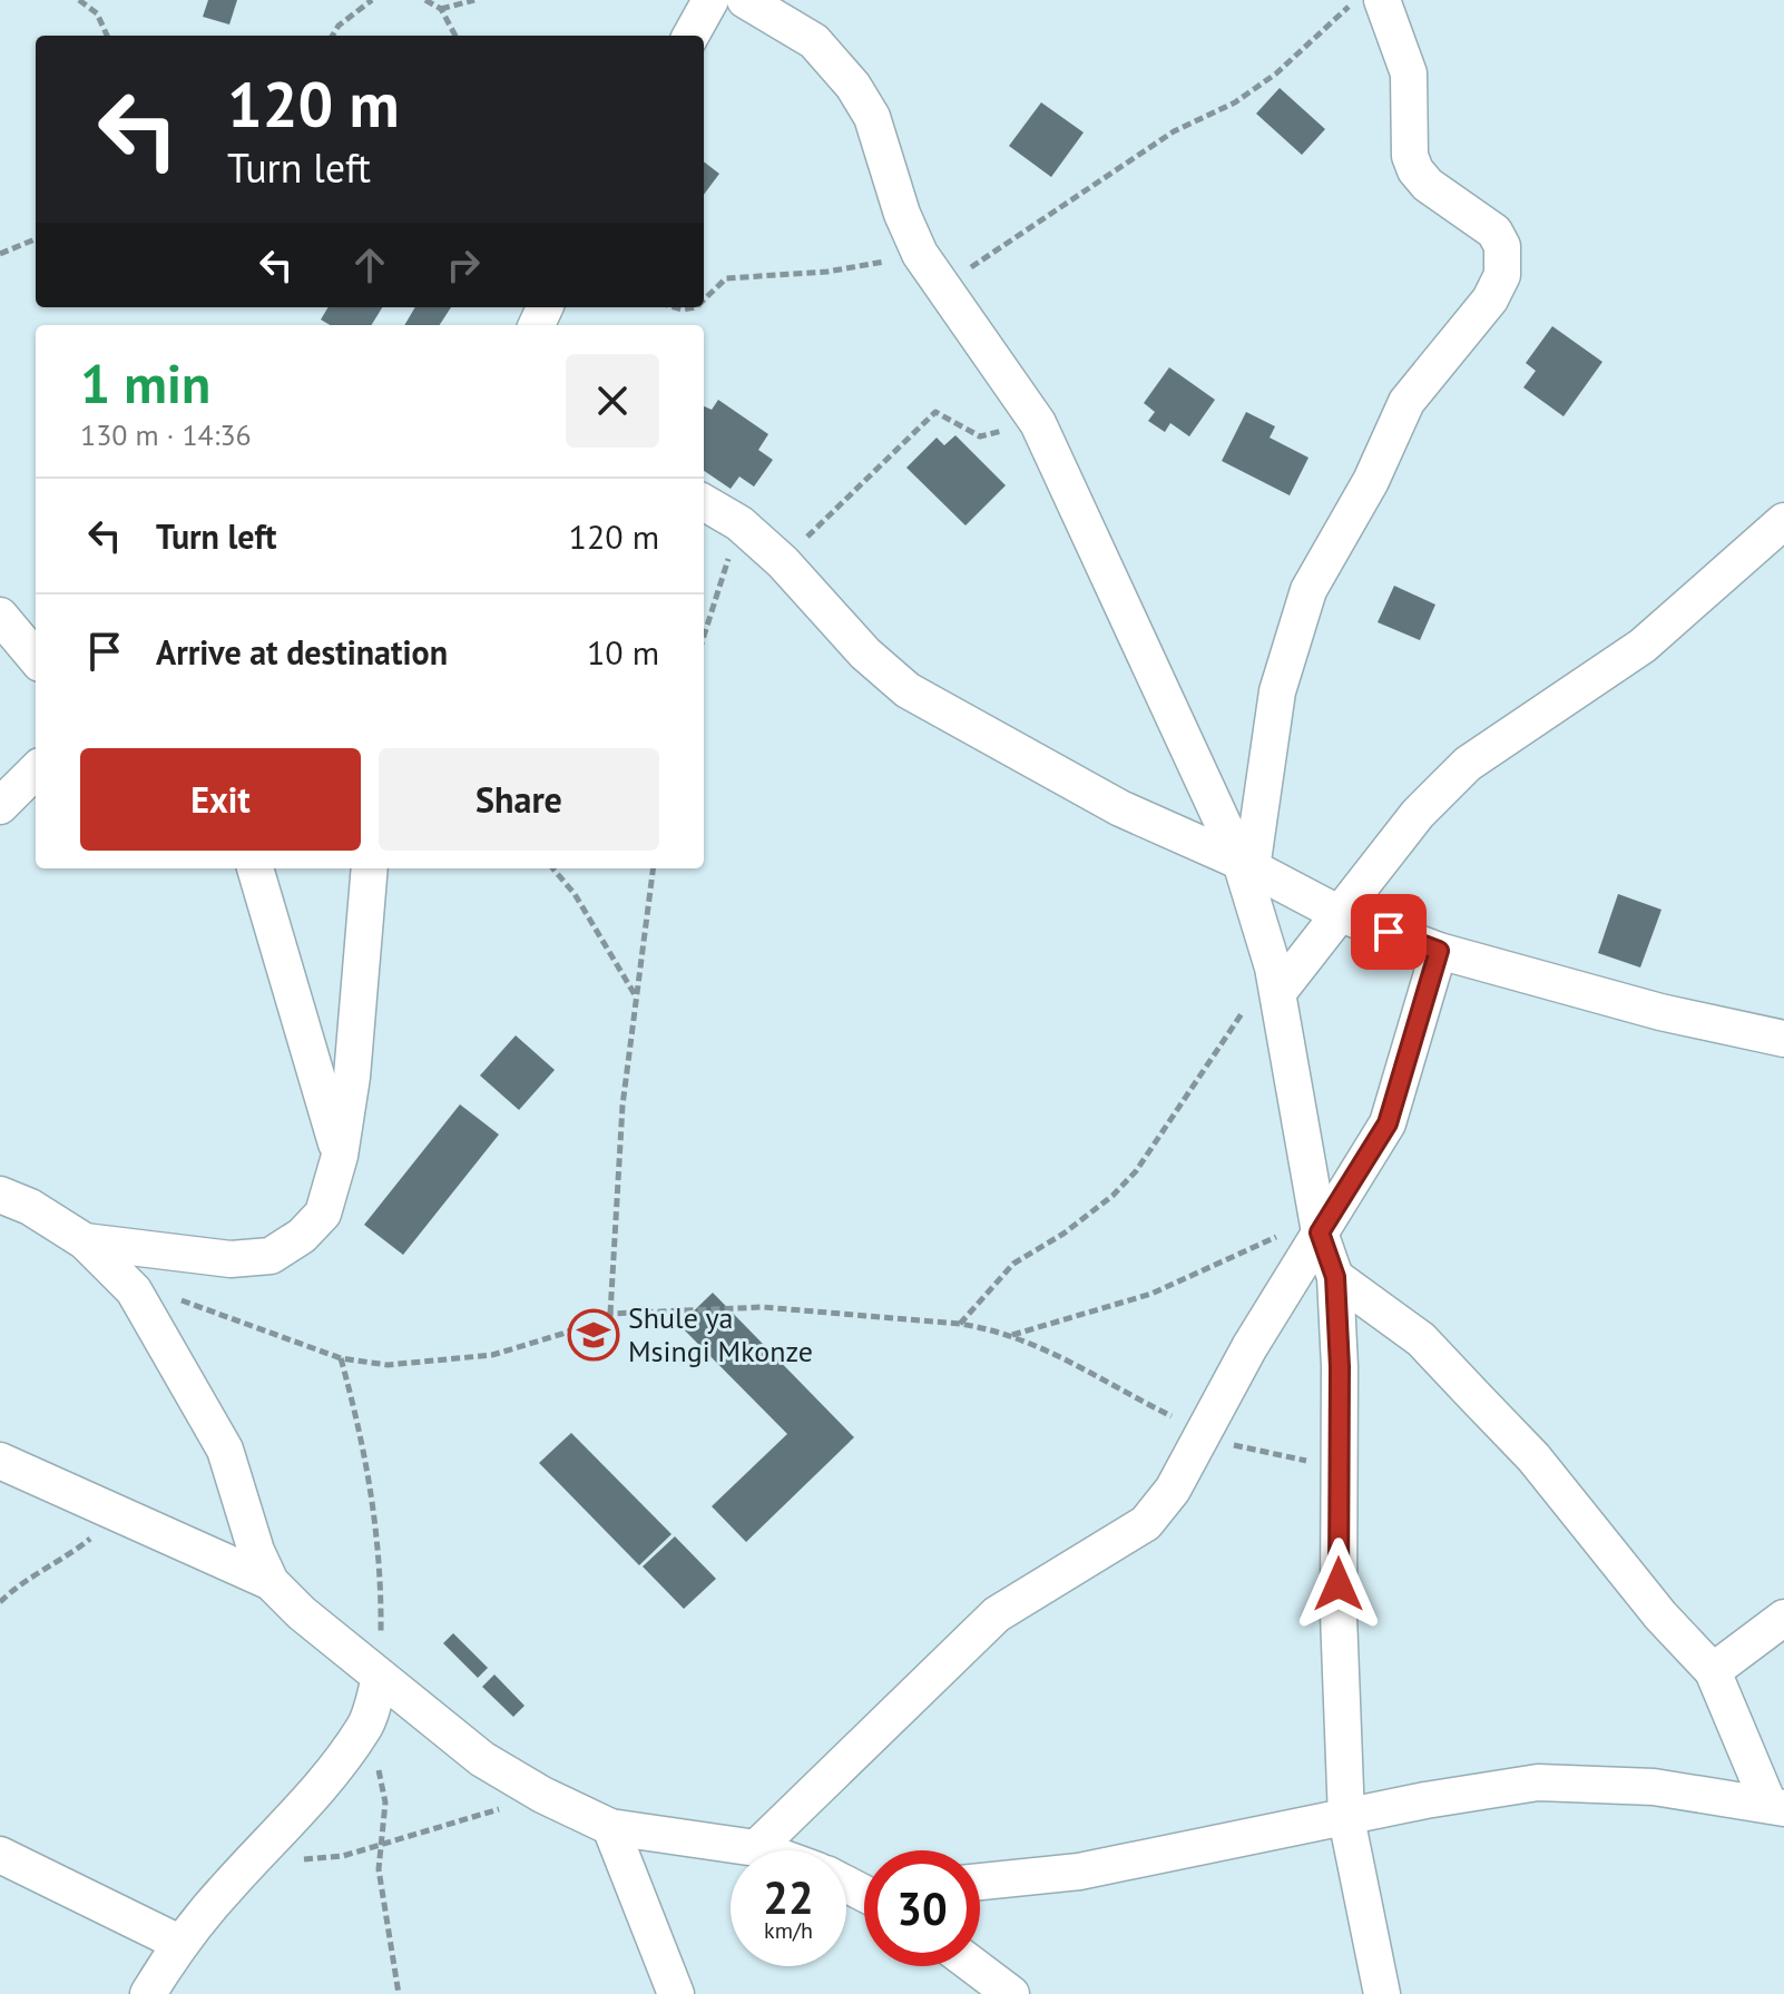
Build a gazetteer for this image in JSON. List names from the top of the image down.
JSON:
{
  "places": {
    "school or university": ["Shule ya Msingi Mkonze"]
  },
  "page": {
    "turn": ["120 m", "Turn left"],
    "heading": ["1 min", "130 m · 14:36"],
    "list": [
      {
        "name": "Turn left",
        "value": "120 m"
      },
      {
        "name": "Arrive at destination",
        "value": "10 m"
      }
    ],
    "buttons": ["Exit", "Share"],
    "speed": "22 km/h",
    "limit": "30"
  }
}
